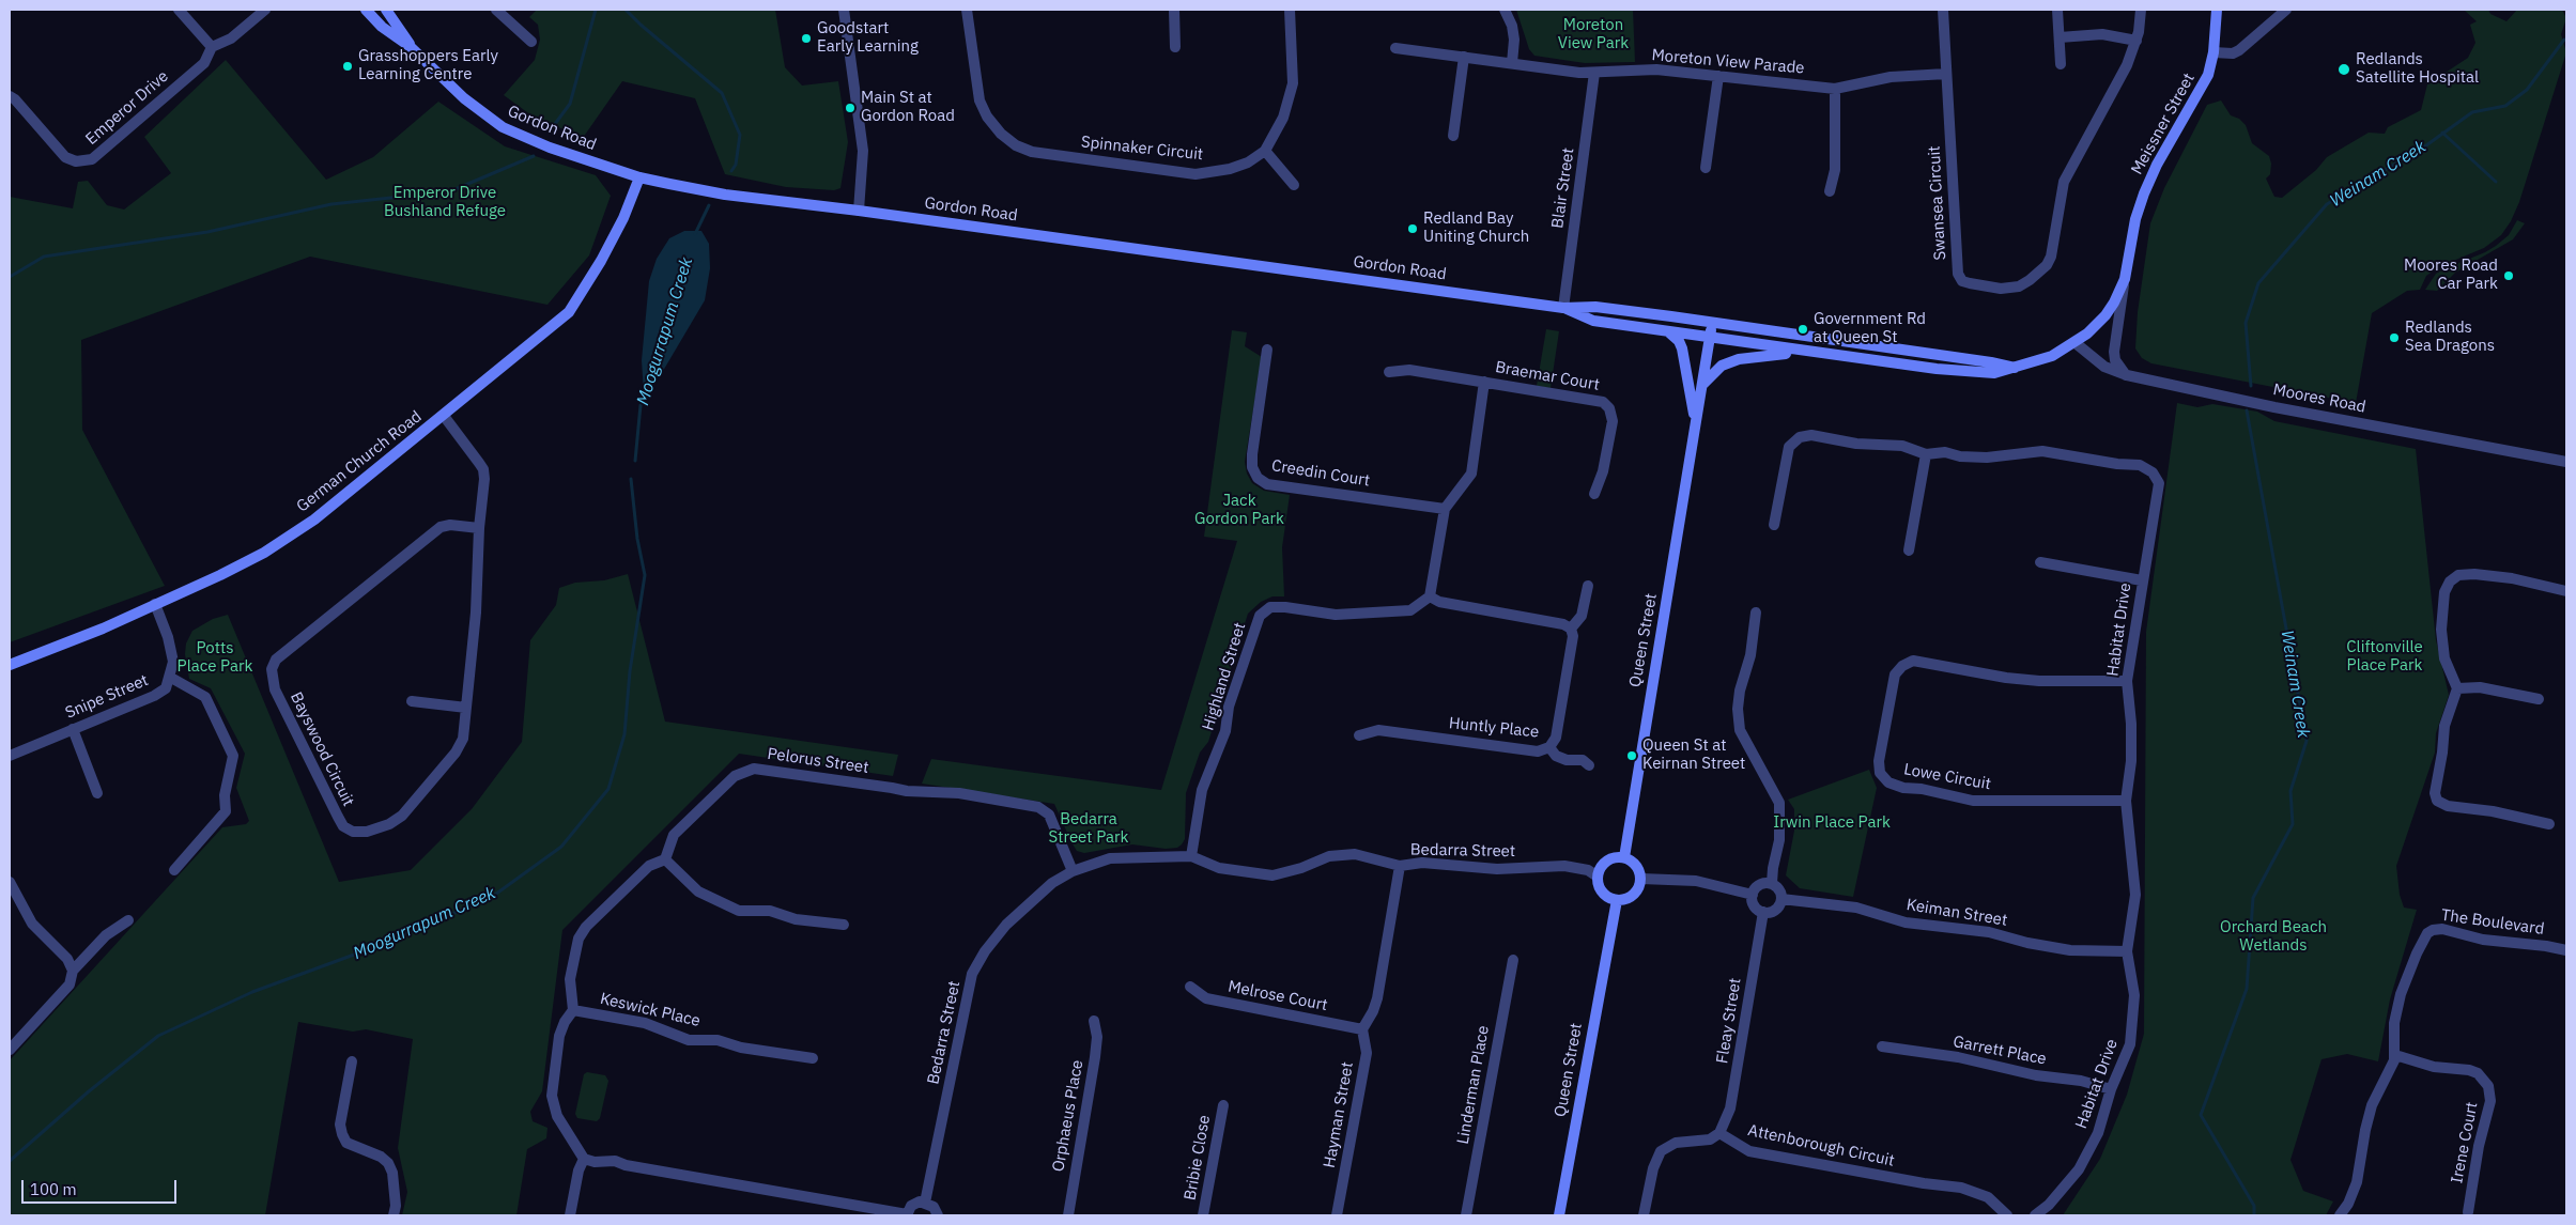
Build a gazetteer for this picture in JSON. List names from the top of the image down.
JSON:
{
  "streets": {
    "street": [
      "Moreton View Parade",
      "Emperor Drive",
      "Meissner Street",
      "Gordon Road",
      "Spinnaker Circuit",
      "Blair Street",
      "Swansea Circuit",
      "Braemar Court",
      "Moores Road",
      "German Church Road",
      "Creedin Court",
      "Habitat Drive",
      "Queen Street",
      "Highland Street",
      "Snipe Street",
      "Huntly Place",
      "Bayswood Circuit",
      "Pelorus Street",
      "Lowe Circuit",
      "Bedarra Street",
      "Keiman Street",
      "The Boulevard",
      "Melrose Court",
      "Keswick Place",
      "Fleay Street",
      "Garrett Place",
      "Linderman Place",
      "Hayman Street",
      "Orphaeus Place",
      "Irene Court",
      "Attenborough Circuit",
      "Bribie Close"
    ]
  },
  "crossings": [
    ["Moreton View Parade", "Blair Street"],
    ["Moreton View Parade", "Swansea Circuit"],
    ["Meissner Street", "Gordon Road"],
    ["Meissner Street", "Moores Road"],
    ["Gordon Road", "Blair Street"],
    ["Gordon Road", "German Church Road"],
    ["Gordon Road", "Queen Street"],
    ["German Church Road", "Snipe Street"],
    ["German Church Road", "Bayswood Circuit"],
    ["Habitat Drive", "Lowe Circuit"],
    ["Habitat Drive", "Keiman Street"],
    ["Habitat Drive", "Garrett Place"],
    ["Queen Street", "Bedarra Street"],
    ["Highland Street", "Bedarra Street"],
    ["Pelorus Street", "Bedarra Street"],
    ["Keiman Street", "Fleay Street"],
    ["The Boulevard", "Irene Court"],
    ["Melrose Court", "Hayman Street"],
    ["Fleay Street", "Attenborough Circuit"]
  ],
  "water": ["Weinam Creek", "Moogurrapum Creek"],
  "parks": [
    "Moreton View Park",
    "Emperor Drive Bushland Refuge",
    "Jack Gordon Park",
    "Cliftonville Place Park",
    "Potts Place Park",
    "Bedarra Street Park",
    "Irwin Place Park",
    "Orchard Beach Wetlands"
  ],
  "places": [
    "Goodstart Early Learning",
    "Grasshoppers Early Learning Centre",
    "Redlands Satellite Hospital",
    "Main St at Gordon Road",
    "Redland Bay Uniting Church",
    "Moores Road Car Park",
    "Government Rd at Queen St",
    "Redlands Sea Dragons",
    "Queen St at Keirnan Street"
  ],
  "scale_bar": "100 m"
}
